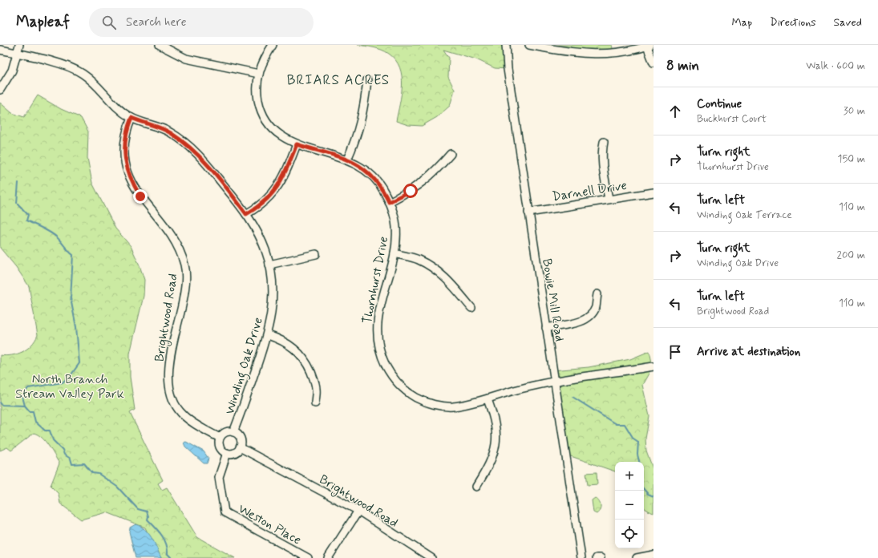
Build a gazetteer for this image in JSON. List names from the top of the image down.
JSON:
{
  "streets": {
    "street": [
      "Darnell Drive",
      "Thornhurst Drive",
      "Bowie Mill Road",
      "Brightwood Road",
      "Winding Oak Drive",
      "Weston Place"
    ]
  },
  "crossings": [
    ["Darnell Drive", "Bowie Mill Road"],
    ["Thornhurst Drive", "Bowie Mill Road"],
    ["Brightwood Road", "Winding Oak Drive"],
    ["Brightwood Road", "Weston Place"],
    ["Winding Oak Drive", "Weston Place"]
  ],
  "districts": ["BRIARS ACRES"],
  "parks": ["North Branch Stream Valley Park"],
  "page": {
    "header": "Mapleaf",
    "search": "Search here",
    "nav": ["Map", "Directions", "Saved"],
    "heading": ["8 min", "Walk · 600 m"],
    "list": [
      ["Continue", "Buckhurst Court", "30 m"],
      ["Turn right", "Thornhurst Drive", "150 m"],
      ["Turn left", "Winding Oak Terrace", "110 m"],
      ["Turn right", "Winding Oak Drive", "200 m"],
      ["Turn left", "Brightwood Road", "110 m"],
      "Arrive at destination"
    ],
    "map_buttons": ["+", "−"]
  }
}
